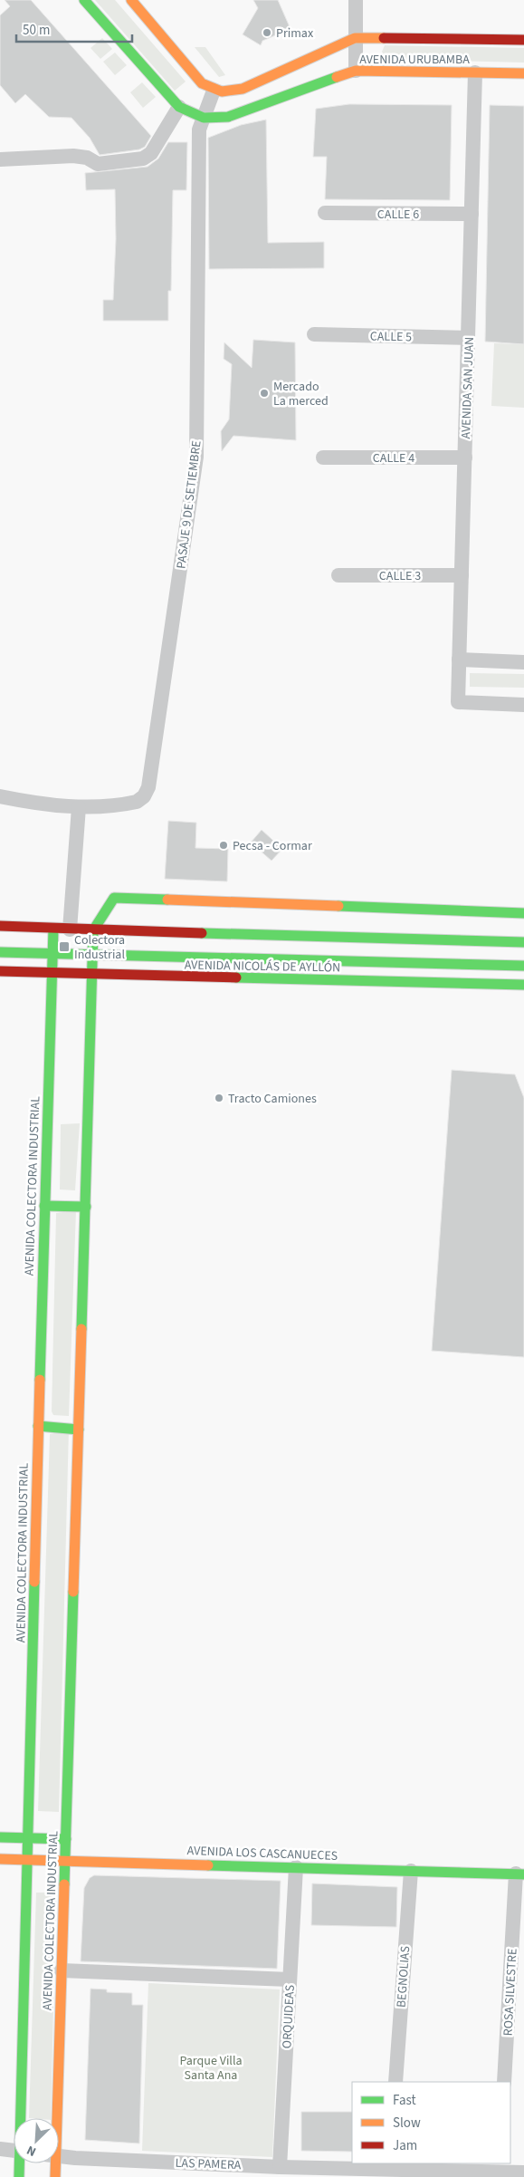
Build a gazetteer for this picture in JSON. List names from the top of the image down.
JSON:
{
  "streets": {
    "main road": [
      "AVENIDA URUBAMBA",
      "AVENIDA NICOLÁS DE AYLLÓN",
      "AVENIDA COLECTORA INDUSTRIAL",
      "AVENIDA LOS CASCANUECES"
    ],
    "street": [
      "CALLE 6",
      "CALLE 5",
      "AVENIDA SAN JUAN",
      "CALLE 4",
      "PASAJE 9 DE SETIEMBRE",
      "CALLE 3",
      "BEGNOLIAS",
      "ROSA SILVESTRE",
      "ORQUIDEAS",
      "LAS PAMERA"
    ]
  },
  "crossings": [
    ["AVENIDA URUBAMBA", "AVENIDA SAN JUAN"],
    ["AVENIDA URUBAMBA", "PASAJE 9 DE SETIEMBRE"],
    ["CALLE 6", "AVENIDA SAN JUAN"],
    ["CALLE 5", "AVENIDA SAN JUAN"],
    ["AVENIDA SAN JUAN", "CALLE 4"],
    ["AVENIDA SAN JUAN", "CALLE 3"],
    ["AVENIDA NICOLÁS DE AYLLÓN", "AVENIDA COLECTORA INDUSTRIAL"],
    ["AVENIDA COLECTORA INDUSTRIAL", "AVENIDA LOS CASCANUECES"],
    ["AVENIDA LOS CASCANUECES", "BEGNOLIAS"],
    ["AVENIDA LOS CASCANUECES", "ROSA SILVESTRE"],
    ["AVENIDA LOS CASCANUECES", "ORQUIDEAS"],
    ["ORQUIDEAS", "LAS PAMERA"]
  ],
  "parks": ["Parque Villa Santa Ana"],
  "places": {
    "other": [
      "Primax",
      "Mercado La merced",
      "Pecsa - Cormar",
      "Tracto Camiones"
    ],
    "transit": ["Colectora Industrial"]
  },
  "legend": ["Fast", "Slow", "Jam"],
  "scale_bar": "50 m",
  "north": "bottom left"
}
